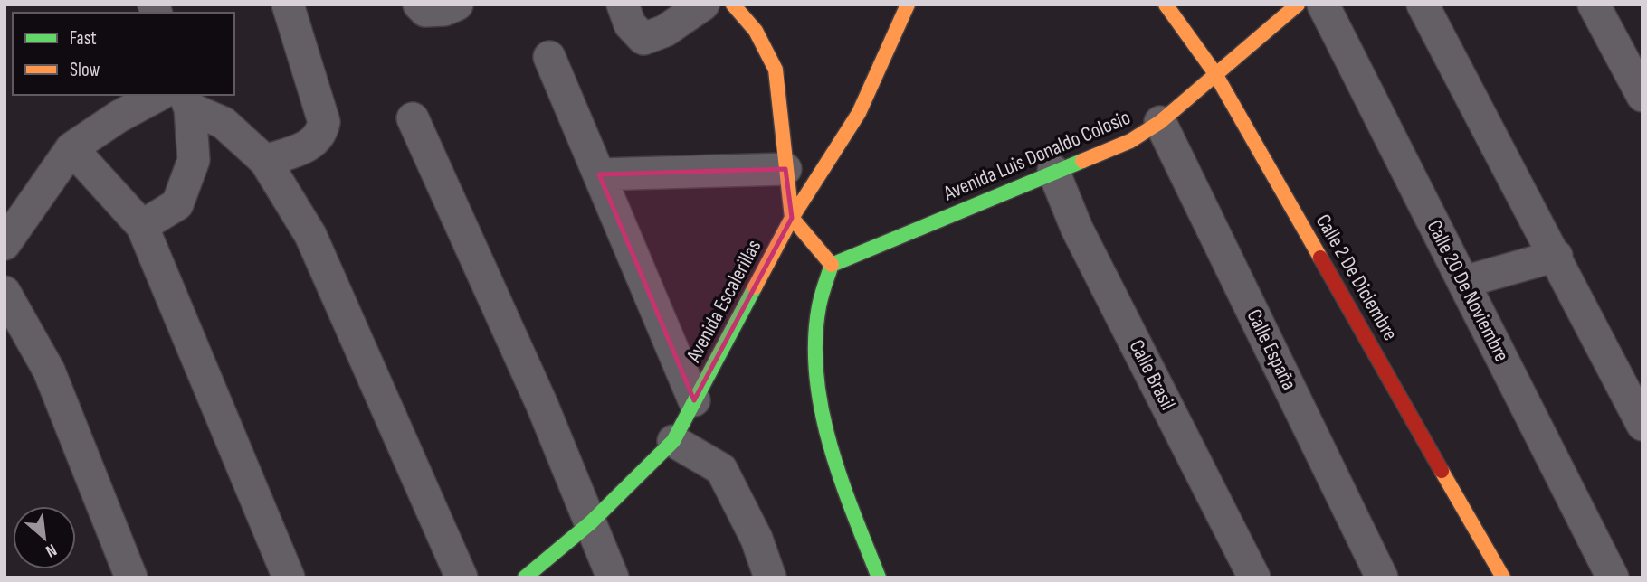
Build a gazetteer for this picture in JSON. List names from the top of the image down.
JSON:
{
  "streets": {
    "street": [
      "Avenida Luis Donaldo Colosio",
      "Calle 2 De Diciembre",
      "Calle 20 De Noviembre",
      "Avenida Escalerillas",
      "Calle España",
      "Calle Brasil"
    ]
  },
  "crossings": [
    ["Avenida Luis Donaldo Colosio", "Calle 2 De Diciembre"],
    ["Avenida Luis Donaldo Colosio", "Calle España"],
    ["Avenida Luis Donaldo Colosio", "Calle Brasil"]
  ],
  "legend": ["Fast", "Slow"],
  "north": "bottom right"
}
